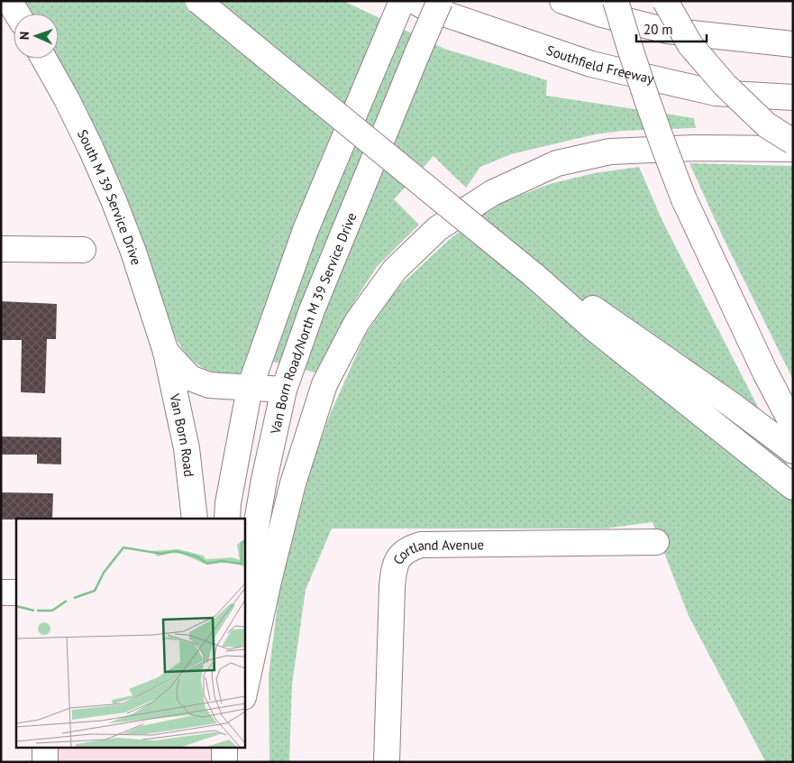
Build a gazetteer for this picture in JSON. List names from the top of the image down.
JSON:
{
  "streets": {
    "main road": [
      "Southfield Freeway",
      "South M 39 Service Drive",
      "Van Born Road/North M 39 Service Drive",
      "Van Born Road",
      "Cortland Avenue"
    ]
  },
  "crossings": [
    ["South M 39 Service Drive", "Van Born Road"]
  ],
  "scale_bar": "20 m",
  "north": "left"
}
